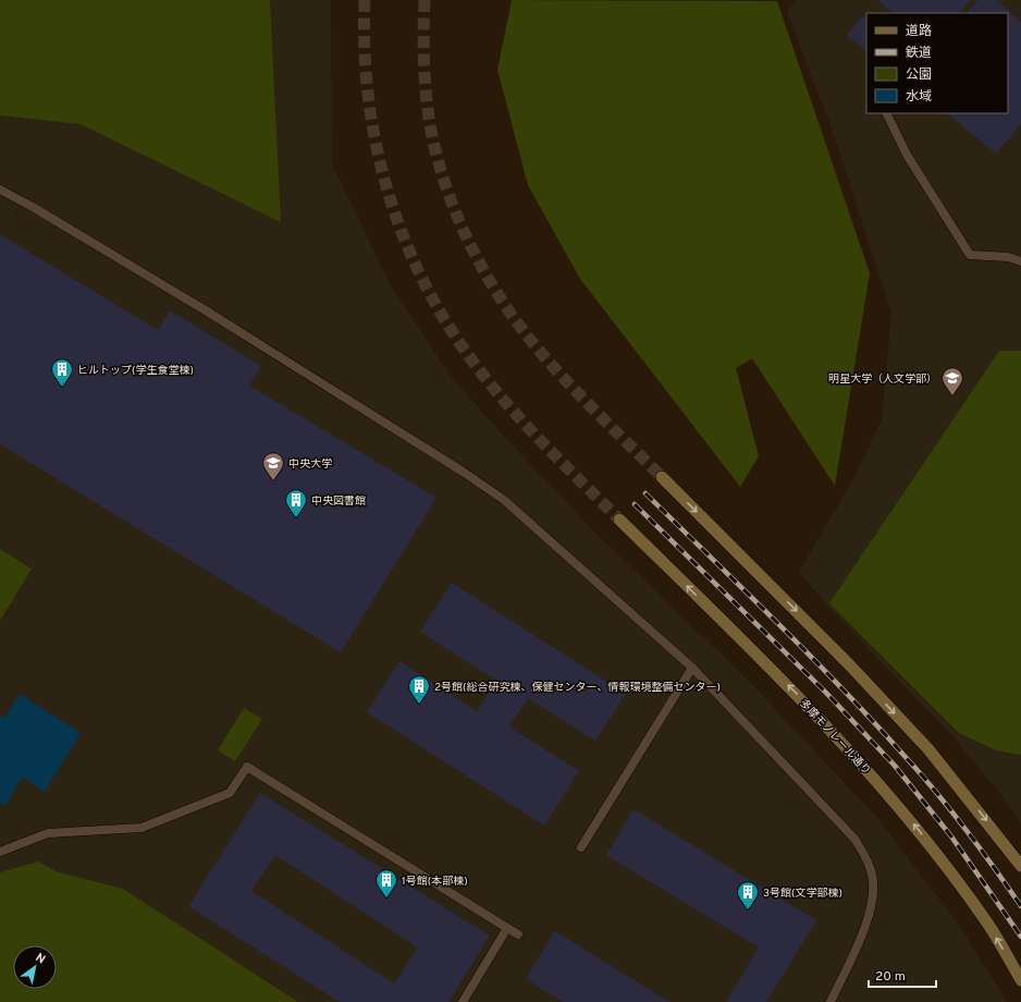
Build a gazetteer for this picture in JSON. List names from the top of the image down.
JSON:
{
  "streets": {
    "main road": ["多摩モノレール通り"]
  },
  "places": {
    "building": [
      "ヒルトップ(学生食堂棟)",
      "中央図書館",
      "2号館(総合研究棟、保健センター、情報環境整備センター)",
      "1号館(本部棟)",
      "3号館(文学部棟)"
    ],
    "school or university": ["明星大学（人文学部）", "中央大学"]
  },
  "legend": [
    "道路",
    "鉄道",
    "公園",
    "水域"
  ],
  "scale_bar": "20 m",
  "north": "top right"
}
